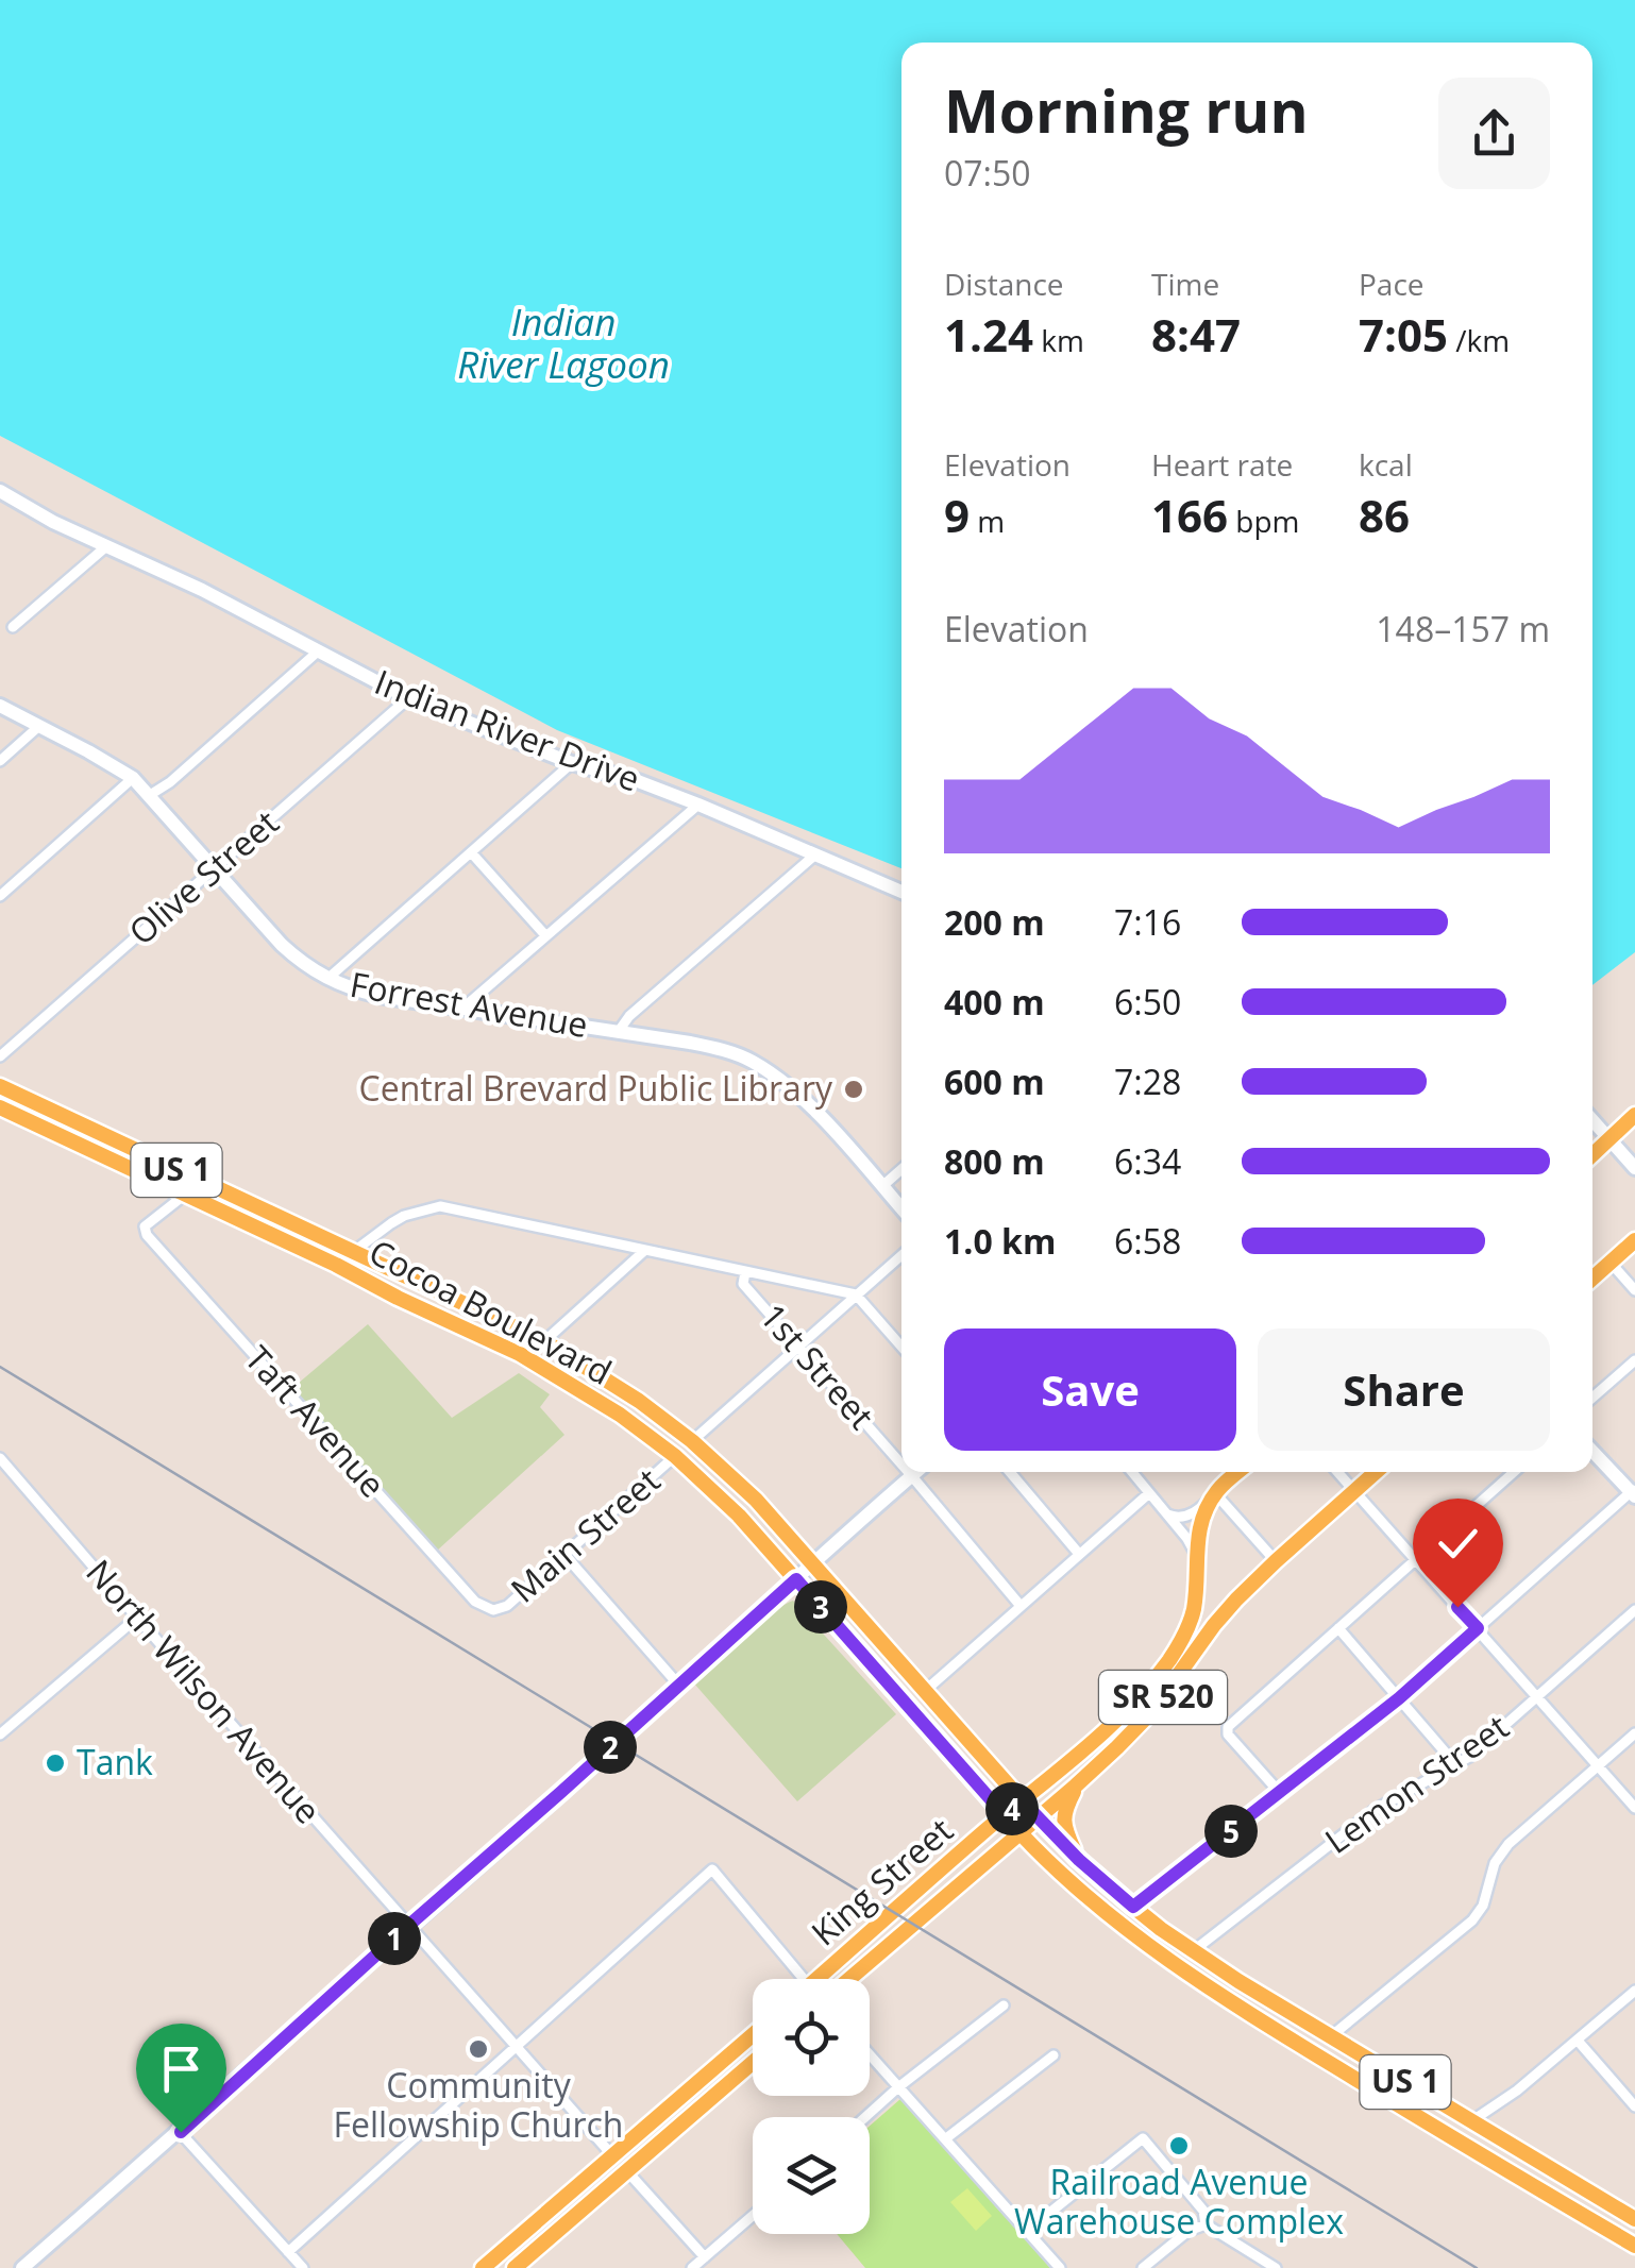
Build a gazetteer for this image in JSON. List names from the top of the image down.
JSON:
{
  "streets": {
    "main road": [
      "US 1",
      "Cocoa Boulevard",
      "SR 520",
      "King Street"
    ],
    "street": [
      "Indian River Drive",
      "Olive Street",
      "Forrest Avenue",
      "1st Street",
      "Taft Avenue",
      "Main Street",
      "North Wilson Avenue",
      "Lemon Street"
    ]
  },
  "crossings": [
    ["Indian River Drive", "Olive Street"],
    ["Olive Street", "Forrest Avenue"],
    ["Cocoa Boulevard", "Taft Avenue"],
    ["Cocoa Boulevard", "Main Street"],
    ["Cocoa Boulevard", "Lemon Street"],
    ["Cocoa Boulevard", "King Street"],
    ["1st Street", "Main Street"],
    ["Taft Avenue", "Main Street"],
    ["SR 520", "King Street"]
  ],
  "water": ["Indian River Lagoon"],
  "places": [
    "Central Brevard Public Library",
    "Tank",
    "Community Fellowship Church",
    "Railroad Avenue Warehouse Complex"
  ],
  "page": {
    "heading": ["Morning run", "07:50"],
    "stats": [
      ["Distance", "1.24 km"],
      ["Time", "8:47"],
      ["Pace", "7:05 /km"],
      ["Elevation", "9 m"],
      ["Heart rate", "166 bpm"],
      ["kcal", "86"]
    ],
    "chart": ["Elevation", "148–157 m"],
    "list": [
      {
        "name": "200 m",
        "note": "7:16"
      },
      {
        "name": "400 m",
        "note": "6:50"
      },
      {
        "name": "600 m",
        "note": "7:28"
      },
      {
        "name": "800 m",
        "note": "6:34"
      },
      {
        "name": "1.0 km",
        "note": "6:58"
      }
    ],
    "buttons": ["Save", "Share"],
    "pins": [
      "3",
      "2",
      "4",
      "5",
      "1"
    ]
  }
}
